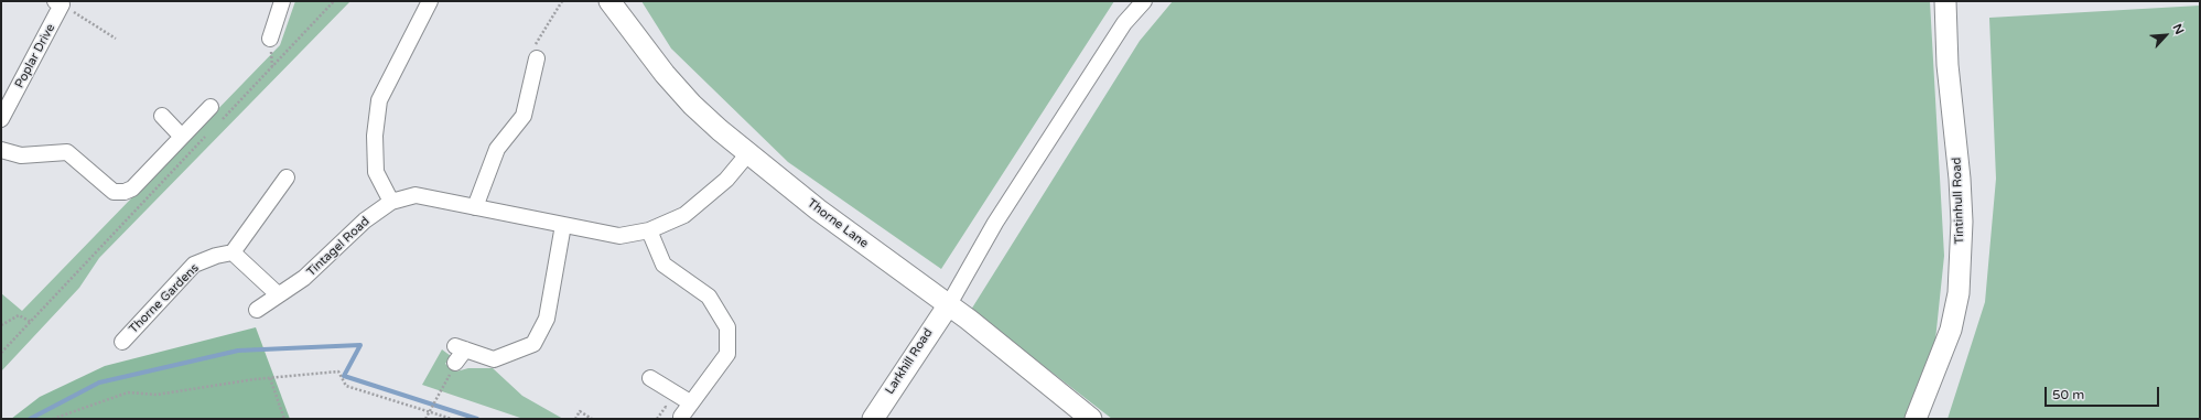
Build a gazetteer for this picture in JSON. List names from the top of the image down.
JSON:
{
  "streets": {
    "street": [
      "Poplar Drive",
      "Tintinhull Road",
      "Thorne Lane",
      "Tintagel Road",
      "Thorne Gardens",
      "Larkhill Road"
    ]
  },
  "crossings": [
    ["Thorne Lane", "Tintagel Road"],
    ["Thorne Lane", "Larkhill Road"]
  ],
  "scale_bar": "50 m",
  "north": "top right"
}
